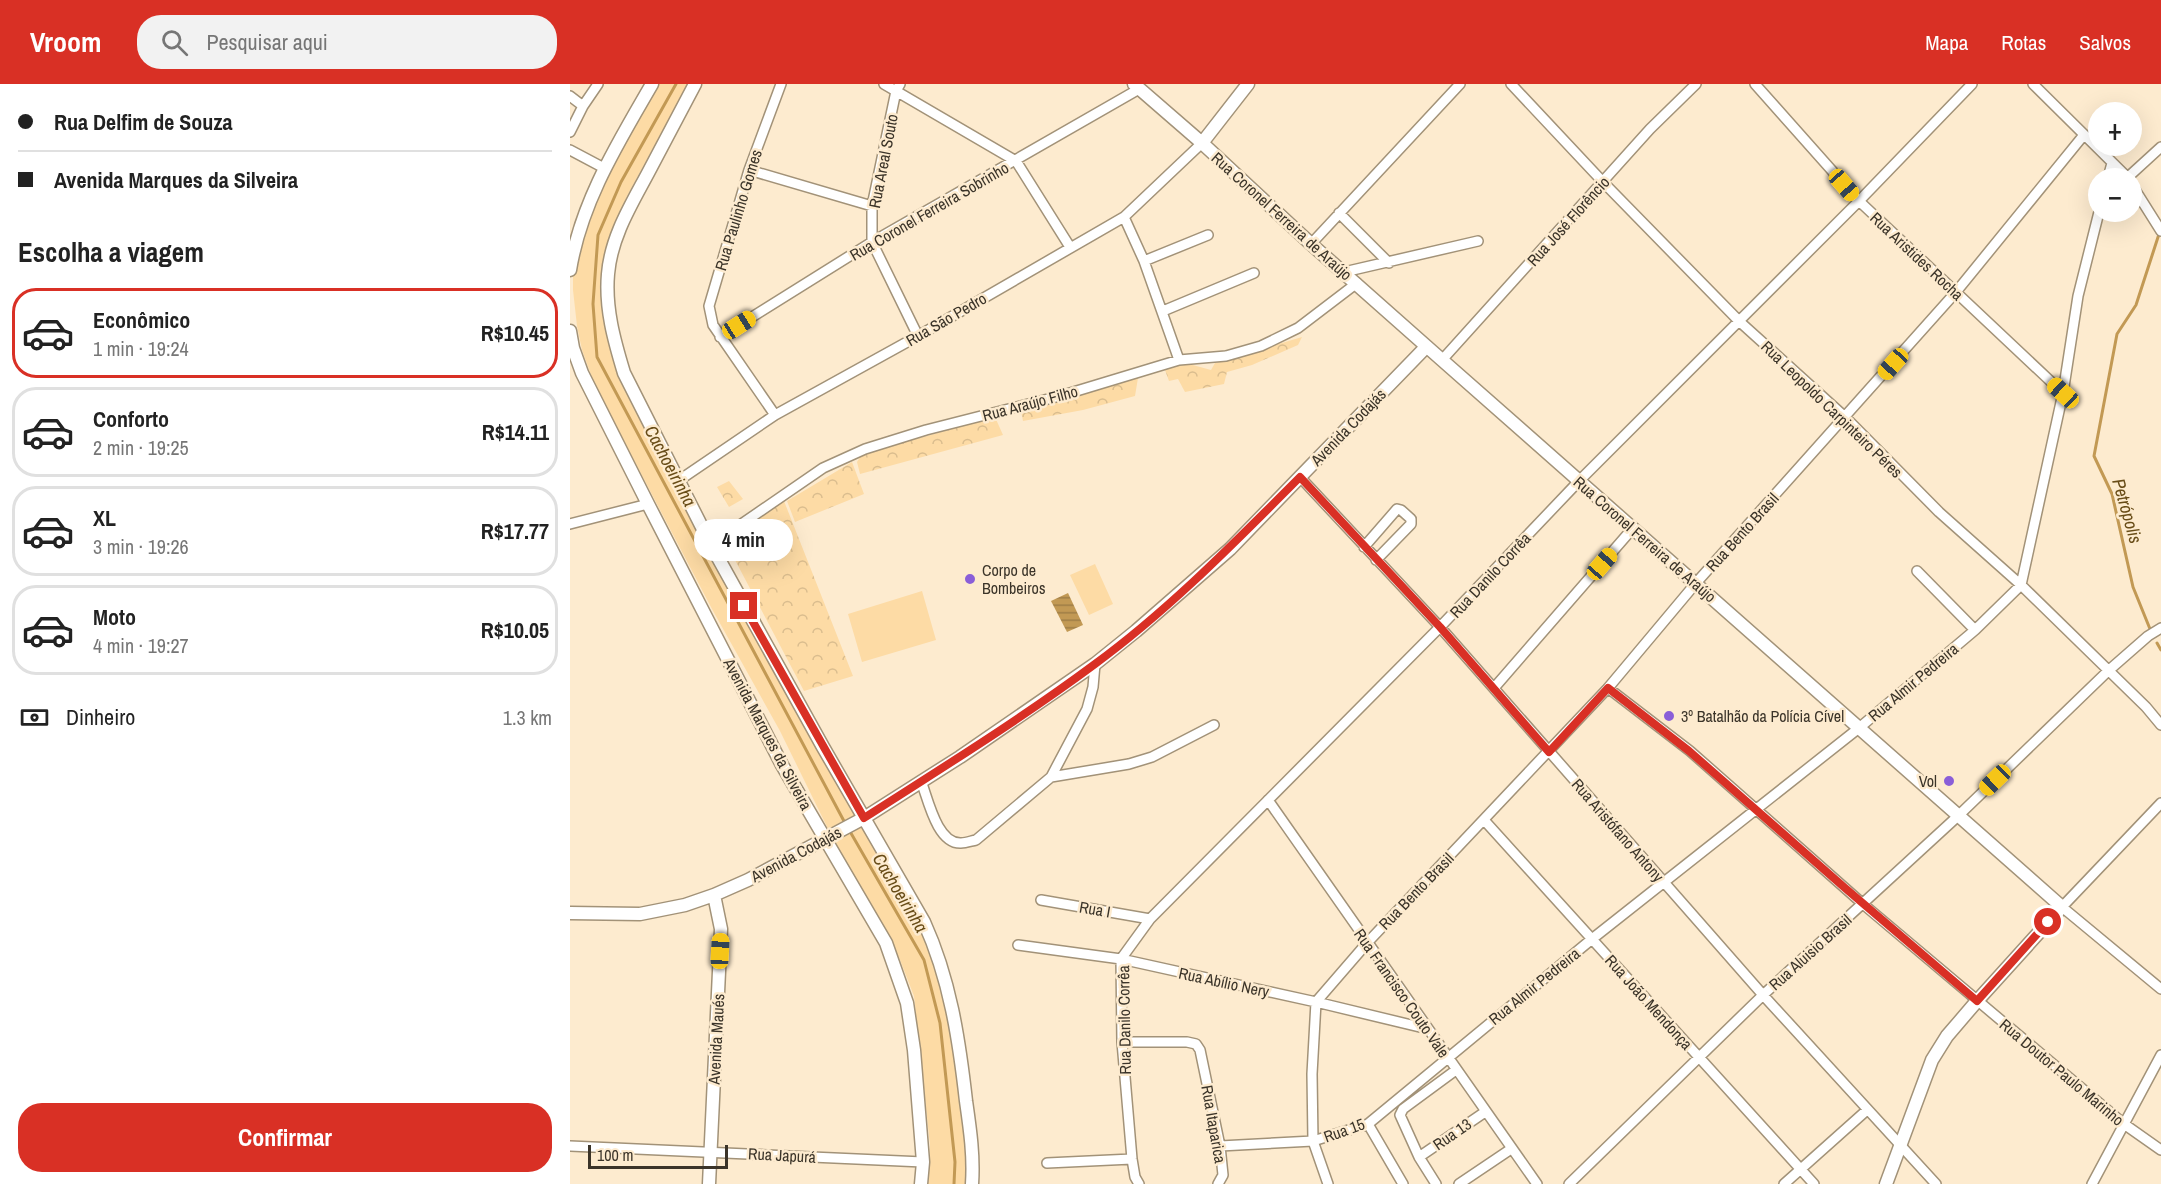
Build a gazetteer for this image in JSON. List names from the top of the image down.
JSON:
{
  "streets": {
    "street": [
      "Rua Areal Souto",
      "Rua Paulinho Gomes",
      "Rua Coronel Ferreira Sobrinho",
      "Rua Coronel Ferreira de Araújo",
      "Rua José Florêncio",
      "Rua Aristides Rocha",
      "Rua São Pedro",
      "Rua Araújo Filho",
      "Rua Leopoldo Carpinteiro Péres",
      "Avenida Codajás",
      "Rua Bento Brasil",
      "Rua Danilo Corrêa",
      "Rua Almir Pedreira",
      "Avenida Marques da Silveira",
      "Rua Aristófano Antony",
      "Rua I",
      "Rua Aluisio Brasil",
      "Rua Abílio Nery",
      "Rua Francisco Couto Vale",
      "Rua João Mendonça",
      "Avenida Maués",
      "Rua Doutor Paulo Marinho",
      "Rua Itaparica",
      "Rua 15",
      "Rua 13",
      "Rua Japurá"
    ]
  },
  "crossings": [
    ["Rua Areal Souto", "Rua Coronel Ferreira Sobrinho"],
    ["Rua Areal Souto", "Rua São Pedro"],
    ["Rua Paulinho Gomes", "Rua Coronel Ferreira Sobrinho"],
    ["Rua Paulinho Gomes", "Rua São Pedro"],
    ["Rua Coronel Ferreira Sobrinho", "Rua Coronel Ferreira de Araújo"],
    ["Rua Coronel Ferreira de Araújo", "Rua José Florêncio"],
    ["Rua Coronel Ferreira de Araújo", "Rua São Pedro"],
    ["Rua Coronel Ferreira de Araújo", "Rua Araújo Filho"],
    ["Rua Coronel Ferreira de Araújo", "Avenida Codajás"],
    ["Rua Coronel Ferreira de Araújo", "Rua Bento Brasil"],
    ["Rua Coronel Ferreira de Araújo", "Rua Danilo Corrêa"],
    ["Rua Coronel Ferreira de Araújo", "Rua Almir Pedreira"],
    ["Rua Coronel Ferreira de Araújo", "Rua Aluisio Brasil"],
    ["Rua José Florêncio", "Rua Leopoldo Carpinteiro Péres"],
    ["Rua Aristides Rocha", "Rua Bento Brasil"],
    ["Rua Aristides Rocha", "Rua Danilo Corrêa"],
    ["Rua Leopoldo Carpinteiro Péres", "Rua Bento Brasil"],
    ["Rua Leopoldo Carpinteiro Péres", "Rua Danilo Corrêa"],
    ["Rua Leopoldo Carpinteiro Péres", "Rua Almir Pedreira"],
    ["Rua Leopoldo Carpinteiro Péres", "Rua Aluisio Brasil"],
    ["Avenida Codajás", "Avenida Marques da Silveira"],
    ["Avenida Codajás", "Rua Aristófano Antony"],
    ["Avenida Codajás", "Avenida Maués"],
    ["Rua Bento Brasil", "Rua Aristófano Antony"],
    ["Rua Bento Brasil", "Rua Abílio Nery"],
    ["Rua Bento Brasil", "Rua Francisco Couto Vale"],
    ["Rua Bento Brasil", "Rua João Mendonça"],
    ["Rua Bento Brasil", "Rua Doutor Paulo Marinho"],
    ["Rua Danilo Corrêa", "Rua Aristófano Antony"],
    ["Rua Danilo Corrêa", "Rua I"],
    ["Rua Danilo Corrêa", "Rua Abílio Nery"],
    ["Rua Danilo Corrêa", "Rua Francisco Couto Vale"],
    ["Rua Danilo Corrêa", "Rua Itaparica"],
    ["Rua Almir Pedreira", "Rua Aristófano Antony"],
    ["Rua Almir Pedreira", "Rua Francisco Couto Vale"],
    ["Rua Almir Pedreira", "Rua João Mendonça"],
    ["Rua Almir Pedreira", "Rua Doutor Paulo Marinho"],
    ["Rua Almir Pedreira", "Rua 15"],
    ["Avenida Marques da Silveira", "Rua Japurá"],
    ["Rua Aristófano Antony", "Rua Aluisio Brasil"],
    ["Rua Aluisio Brasil", "Rua João Mendonça"],
    ["Rua Aluisio Brasil", "Rua Doutor Paulo Marinho"],
    ["Rua Abílio Nery", "Rua Francisco Couto Vale"],
    ["Rua Francisco Couto Vale", "Rua 15"],
    ["Rua Francisco Couto Vale", "Rua 13"],
    ["Avenida Maués", "Rua Japurá"],
    ["Rua Itaparica", "Rua 15"]
  ],
  "water": ["Cachoeirinha", "Petrópolis"],
  "places": ["Corpo de Bombeiros", "3º Batalhão da Polícia Cível", "Vol"],
  "scale_bar": "100 m",
  "page": {
    "header": "Vroom",
    "search": "Pesquisar aqui",
    "nav": ["Mapa", "Rotas", "Salvos"],
    "banner": ["Rua Delfim de Souza", "Avenida Marques da Silveira"],
    "map_buttons": ["+", "−"],
    "heading": "Escolha a viagem",
    "list": [
      {
        "name": "Econômico",
        "note": "1 min · 19:24",
        "value": "R$10.45"
      },
      {
        "name": "Conforto",
        "note": "2 min · 19:25",
        "value": "R$14.11"
      },
      {
        "name": "XL",
        "note": "3 min · 19:26",
        "value": "R$17.77"
      },
      {
        "name": "Moto",
        "note": "4 min · 19:27",
        "value": "R$10.05"
      }
    ],
    "bubble": "4 min",
    "pay": ["Dinheiro", "1.3 km"],
    "buttons": "Confirmar",
    "scale": "100 m"
  }
}
